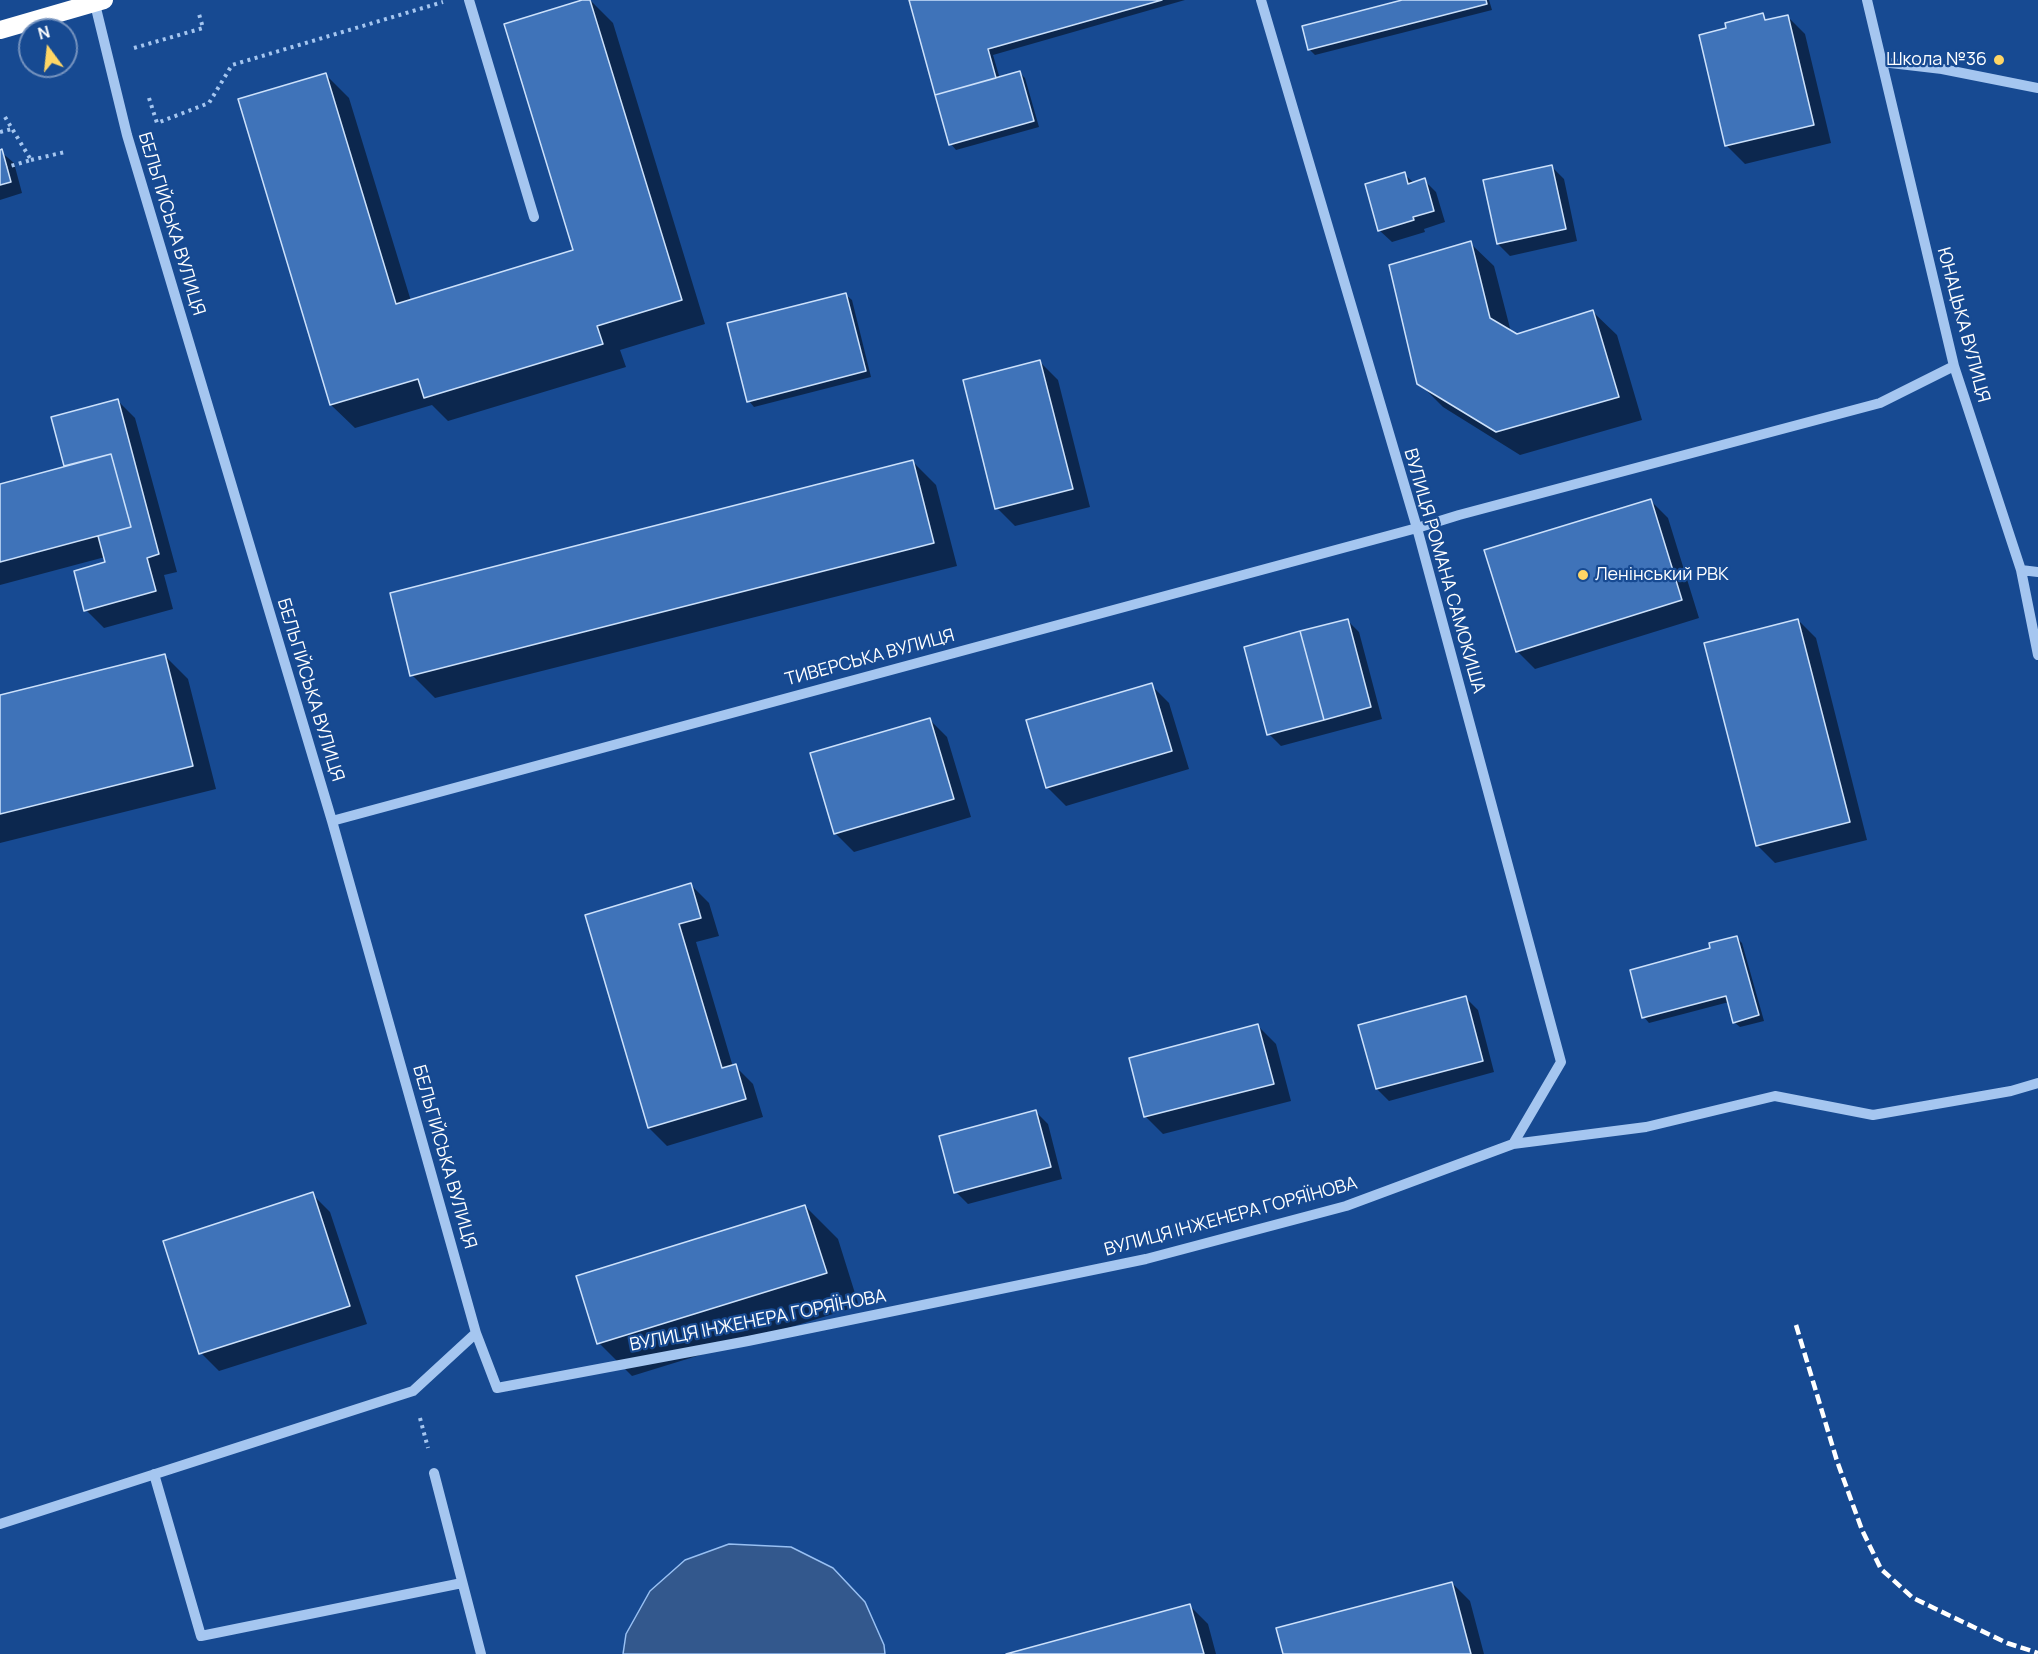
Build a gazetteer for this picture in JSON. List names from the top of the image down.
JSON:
{
  "streets": {
    "street": [
      "БЕЛЬГІЙСЬКА ВУЛИЦЯ",
      "ЮНАЦЬКА ВУЛИЦЯ",
      "ВУЛИЦЯ РОМАНА САМОКИША",
      "ТИВЕРСЬКА ВУЛИЦЯ",
      "ВУЛИЦЯ ІНЖЕНЕРА ГОРЯЇНОВА"
    ]
  },
  "crossings": [
    ["БЕЛЬГІЙСЬКА ВУЛИЦЯ", "ТИВЕРСЬКА ВУЛИЦЯ"],
    ["БЕЛЬГІЙСЬКА ВУЛИЦЯ", "ВУЛИЦЯ ІНЖЕНЕРА ГОРЯЇНОВА"],
    ["ЮНАЦЬКА ВУЛИЦЯ", "ТИВЕРСЬКА ВУЛИЦЯ"],
    ["ВУЛИЦЯ РОМАНА САМОКИША", "ТИВЕРСЬКА ВУЛИЦЯ"],
    ["ВУЛИЦЯ РОМАНА САМОКИША", "ВУЛИЦЯ ІНЖЕНЕРА ГОРЯЇНОВА"]
  ],
  "places": ["Школа №36", "Ленінський РВК"],
  "north": "top"
}
